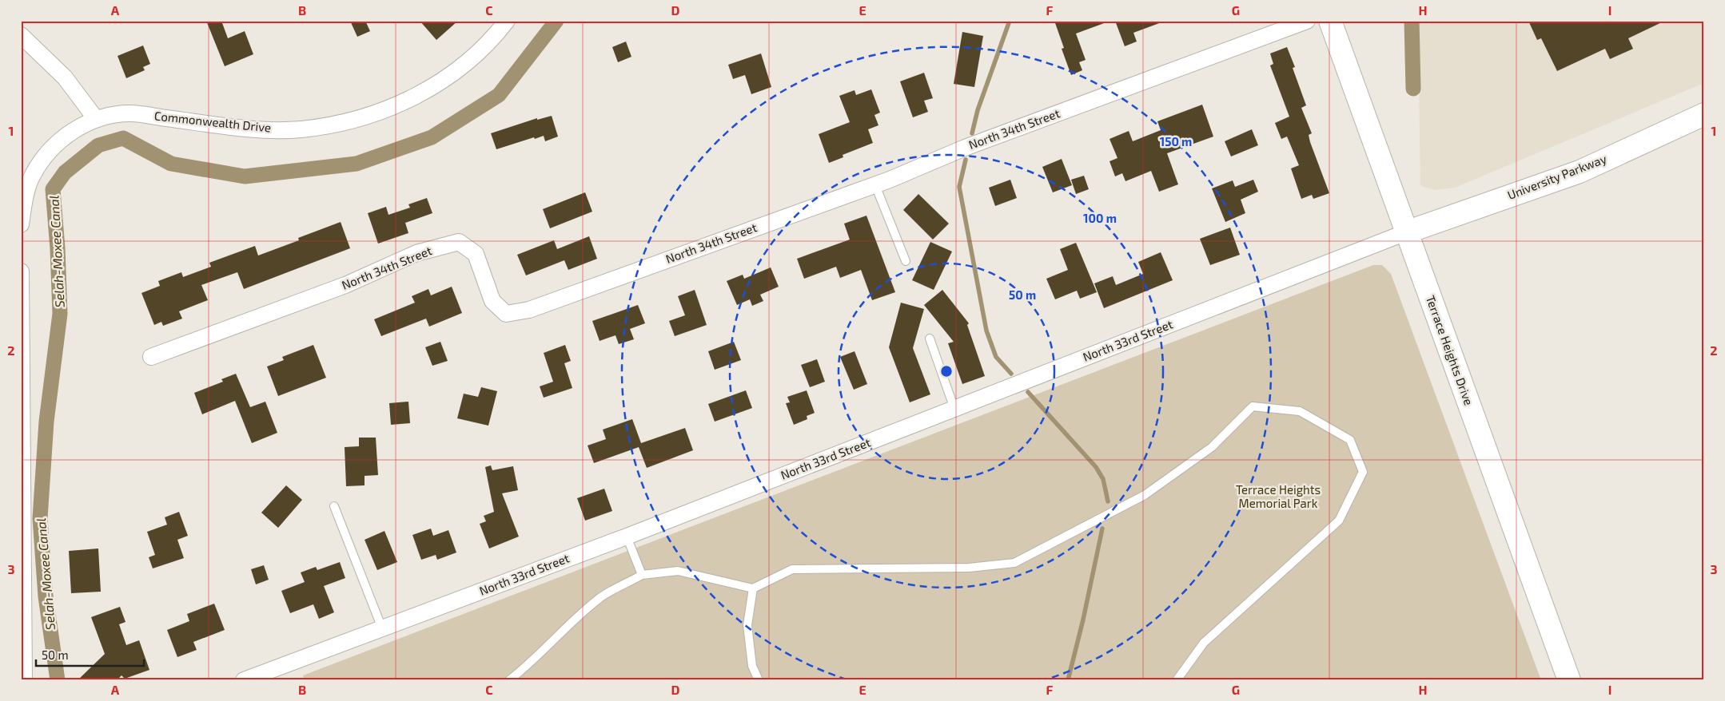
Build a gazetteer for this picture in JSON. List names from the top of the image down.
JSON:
{
  "streets": {
    "main road": ["University Parkway", "Terrace Heights Drive"],
    "street": ["Commonwealth Drive", "North 34th Street", "North 33rd Street"]
  },
  "crossings": [
    ["University Parkway", "North 33rd Street"],
    ["University Parkway", "Terrace Heights Drive"],
    ["North 33rd Street", "Terrace Heights Drive"]
  ],
  "water": ["Selah-Moxee Canal"],
  "parks": ["Terrace Heights Memorial Park"],
  "scale_bar": "50 m",
  "grid": {
    "columns": [
      "A",
      "B",
      "C",
      "D",
      "E",
      "F",
      "G",
      "H",
      "I"
    ],
    "rows": ["1", "2", "3"]
  },
  "rings": ["150 m", "100 m", "50 m"]
}
